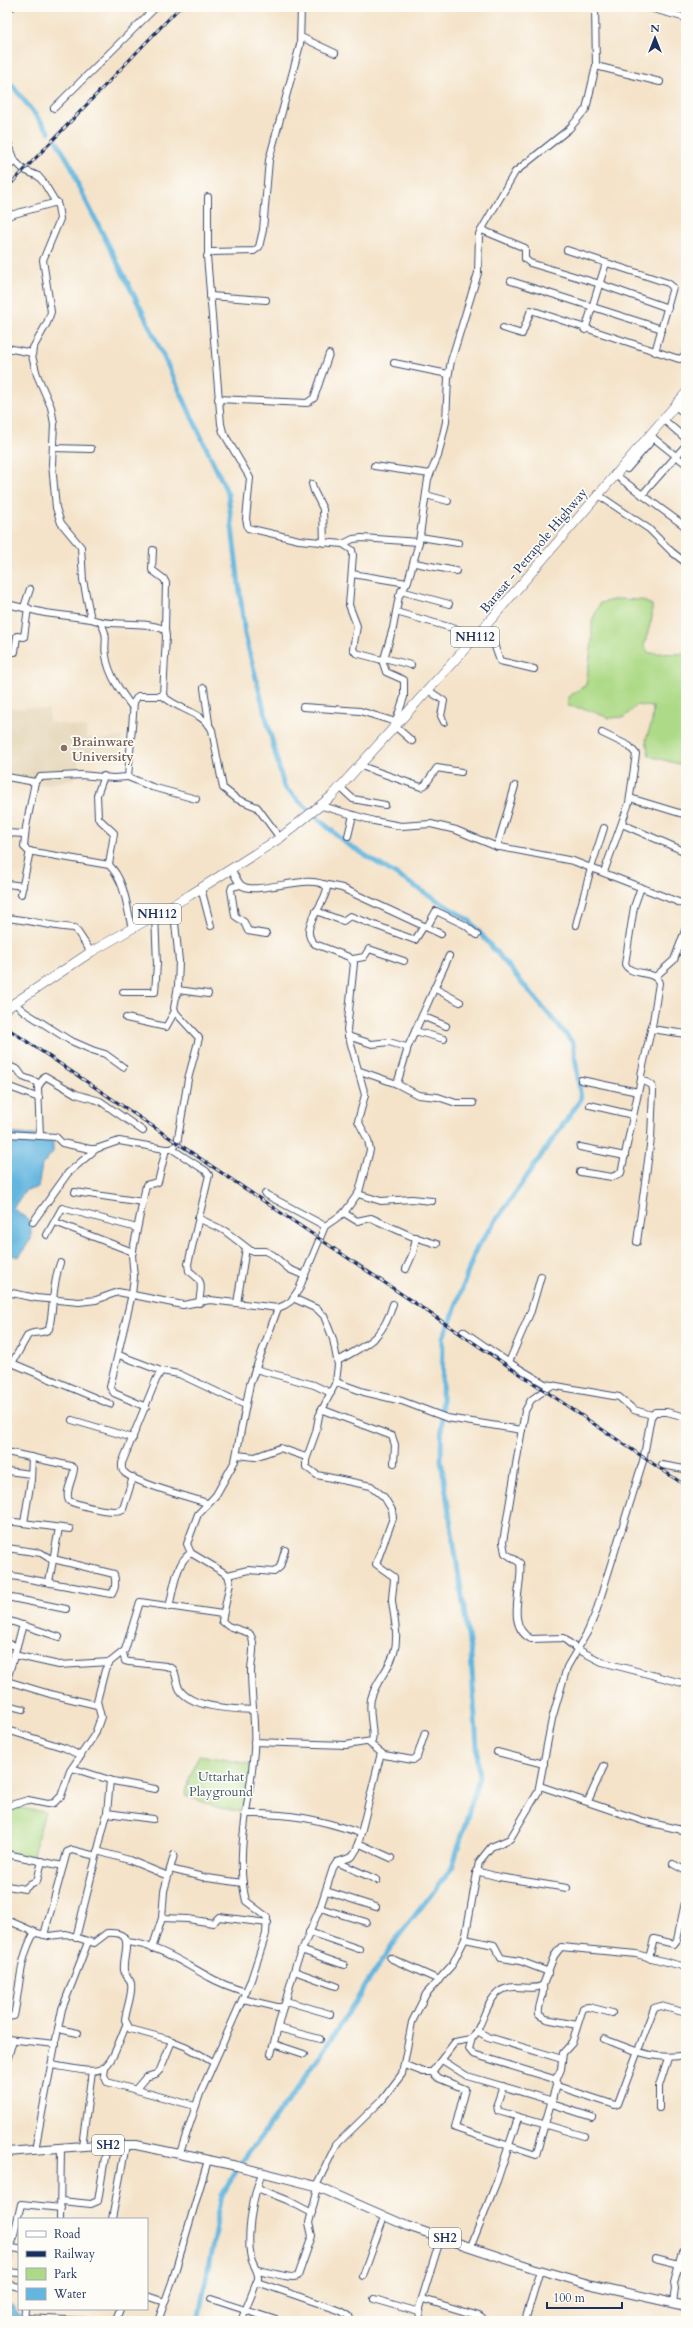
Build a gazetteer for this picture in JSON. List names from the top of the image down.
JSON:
{
  "streets": {
    "highway": ["Barasat - Petrapole Highway", "NH112"],
    "main road": ["SH2"]
  },
  "crossings": [
    ["Barasat - Petrapole Highway", "NH112"]
  ],
  "parks": ["Uttarhat Playground"],
  "places": ["Brainware University"],
  "legend": [
    "Road",
    "Railway",
    "Park",
    "Water"
  ],
  "scale_bar": "100 m",
  "north": "top"
}
